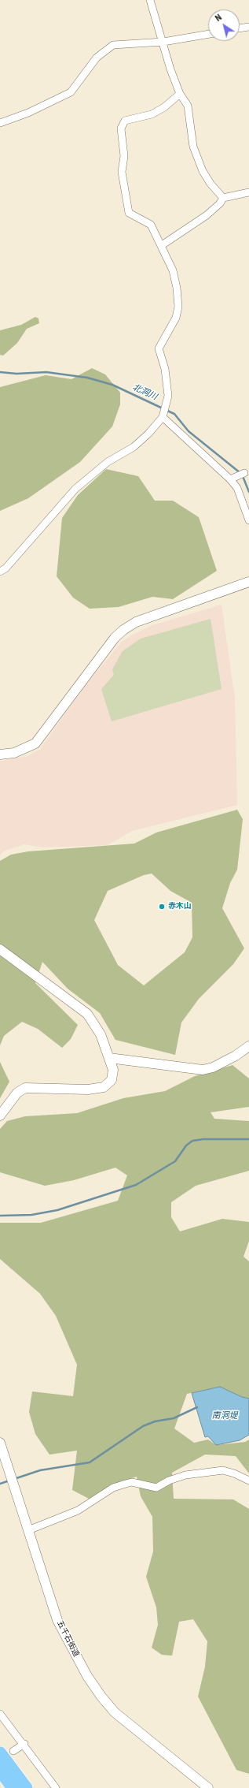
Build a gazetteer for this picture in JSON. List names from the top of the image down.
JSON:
{
  "streets": {
    "street": ["五千石街道"]
  },
  "water": ["北洞川", "南洞堤"],
  "places": ["赤木山"],
  "north": "top left"
}
